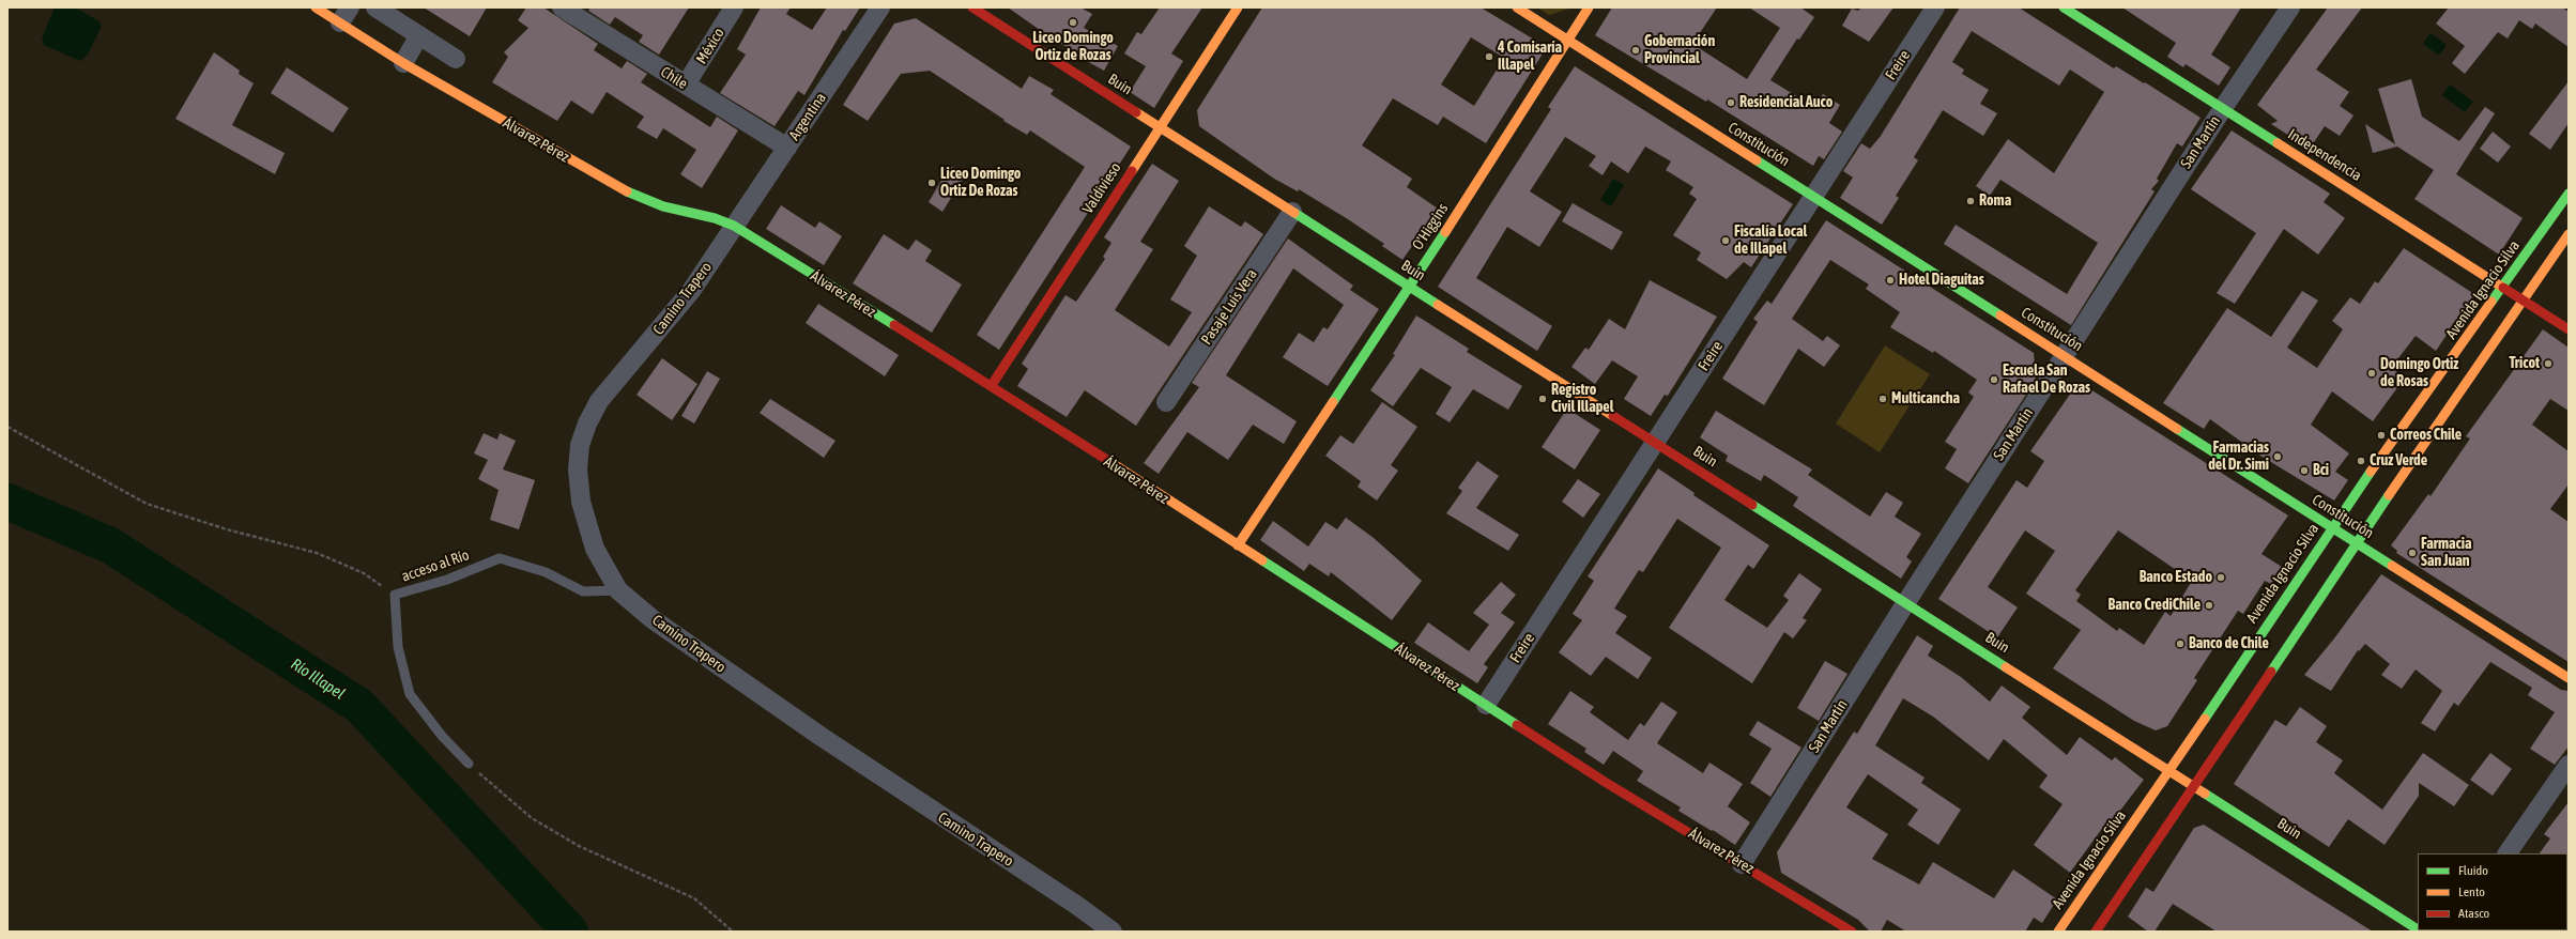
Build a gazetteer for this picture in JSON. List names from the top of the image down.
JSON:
{
  "streets": {
    "main road": [
      "Buin",
      "Álvarez Pérez",
      "Constitución",
      "Independencia",
      "Valdivieso",
      "O'Higgins",
      "Avenida Ignacio Silva"
    ],
    "street": [
      "México",
      "Freire",
      "Chile",
      "Argentina",
      "San Martín",
      "Camino Trapero",
      "Pasaje Luis Vera"
    ],
    "lane": ["acceso al Río"]
  },
  "crossings": [
    ["México", "Chile"],
    ["Freire", "Buin"],
    ["Freire", "Álvarez Pérez"],
    ["Freire", "Constitución"],
    ["Chile", "Argentina"],
    ["Buin", "San Martín"],
    ["Buin", "Valdivieso"],
    ["Buin", "O'Higgins"],
    ["Buin", "Avenida Ignacio Silva"],
    ["Buin", "Pasaje Luis Vera"],
    ["Argentina", "Álvarez Pérez"],
    ["Argentina", "Camino Trapero"],
    ["Álvarez Pérez", "San Martín"],
    ["Álvarez Pérez", "Valdivieso"],
    ["Álvarez Pérez", "O'Higgins"],
    ["Álvarez Pérez", "Camino Trapero"],
    ["San Martín", "Constitución"],
    ["San Martín", "Independencia"],
    ["Constitución", "O'Higgins"],
    ["Constitución", "Avenida Ignacio Silva"],
    ["Independencia", "Avenida Ignacio Silva"],
    ["Camino Trapero", "acceso al Río"]
  ],
  "water": ["Río Illapel"],
  "places": [
    "Liceo Domingo Ortiz de Rozas",
    "Gobernación Provincial",
    "4 Comisaría Illapel",
    "Residencial Auco",
    "Liceo Domingo Ortiz De Rozas",
    "Roma",
    "Fiscalía Local de Illapel",
    "Hotel Diaguitas",
    "Tricot",
    "Domingo Ortiz de Rosas",
    "Escuela San Rafael De Rozas",
    "Registro Civil Illapel",
    "Multicancha",
    "Correos Chile",
    "Farmacias del Dr. Simi",
    "Cruz Verde",
    "Bci",
    "Farmacia San Juan",
    "Banco Estado",
    "Banco CrediChile",
    "Banco de Chile"
  ],
  "legend": ["Fluido", "Lento", "Atasco"]
}
